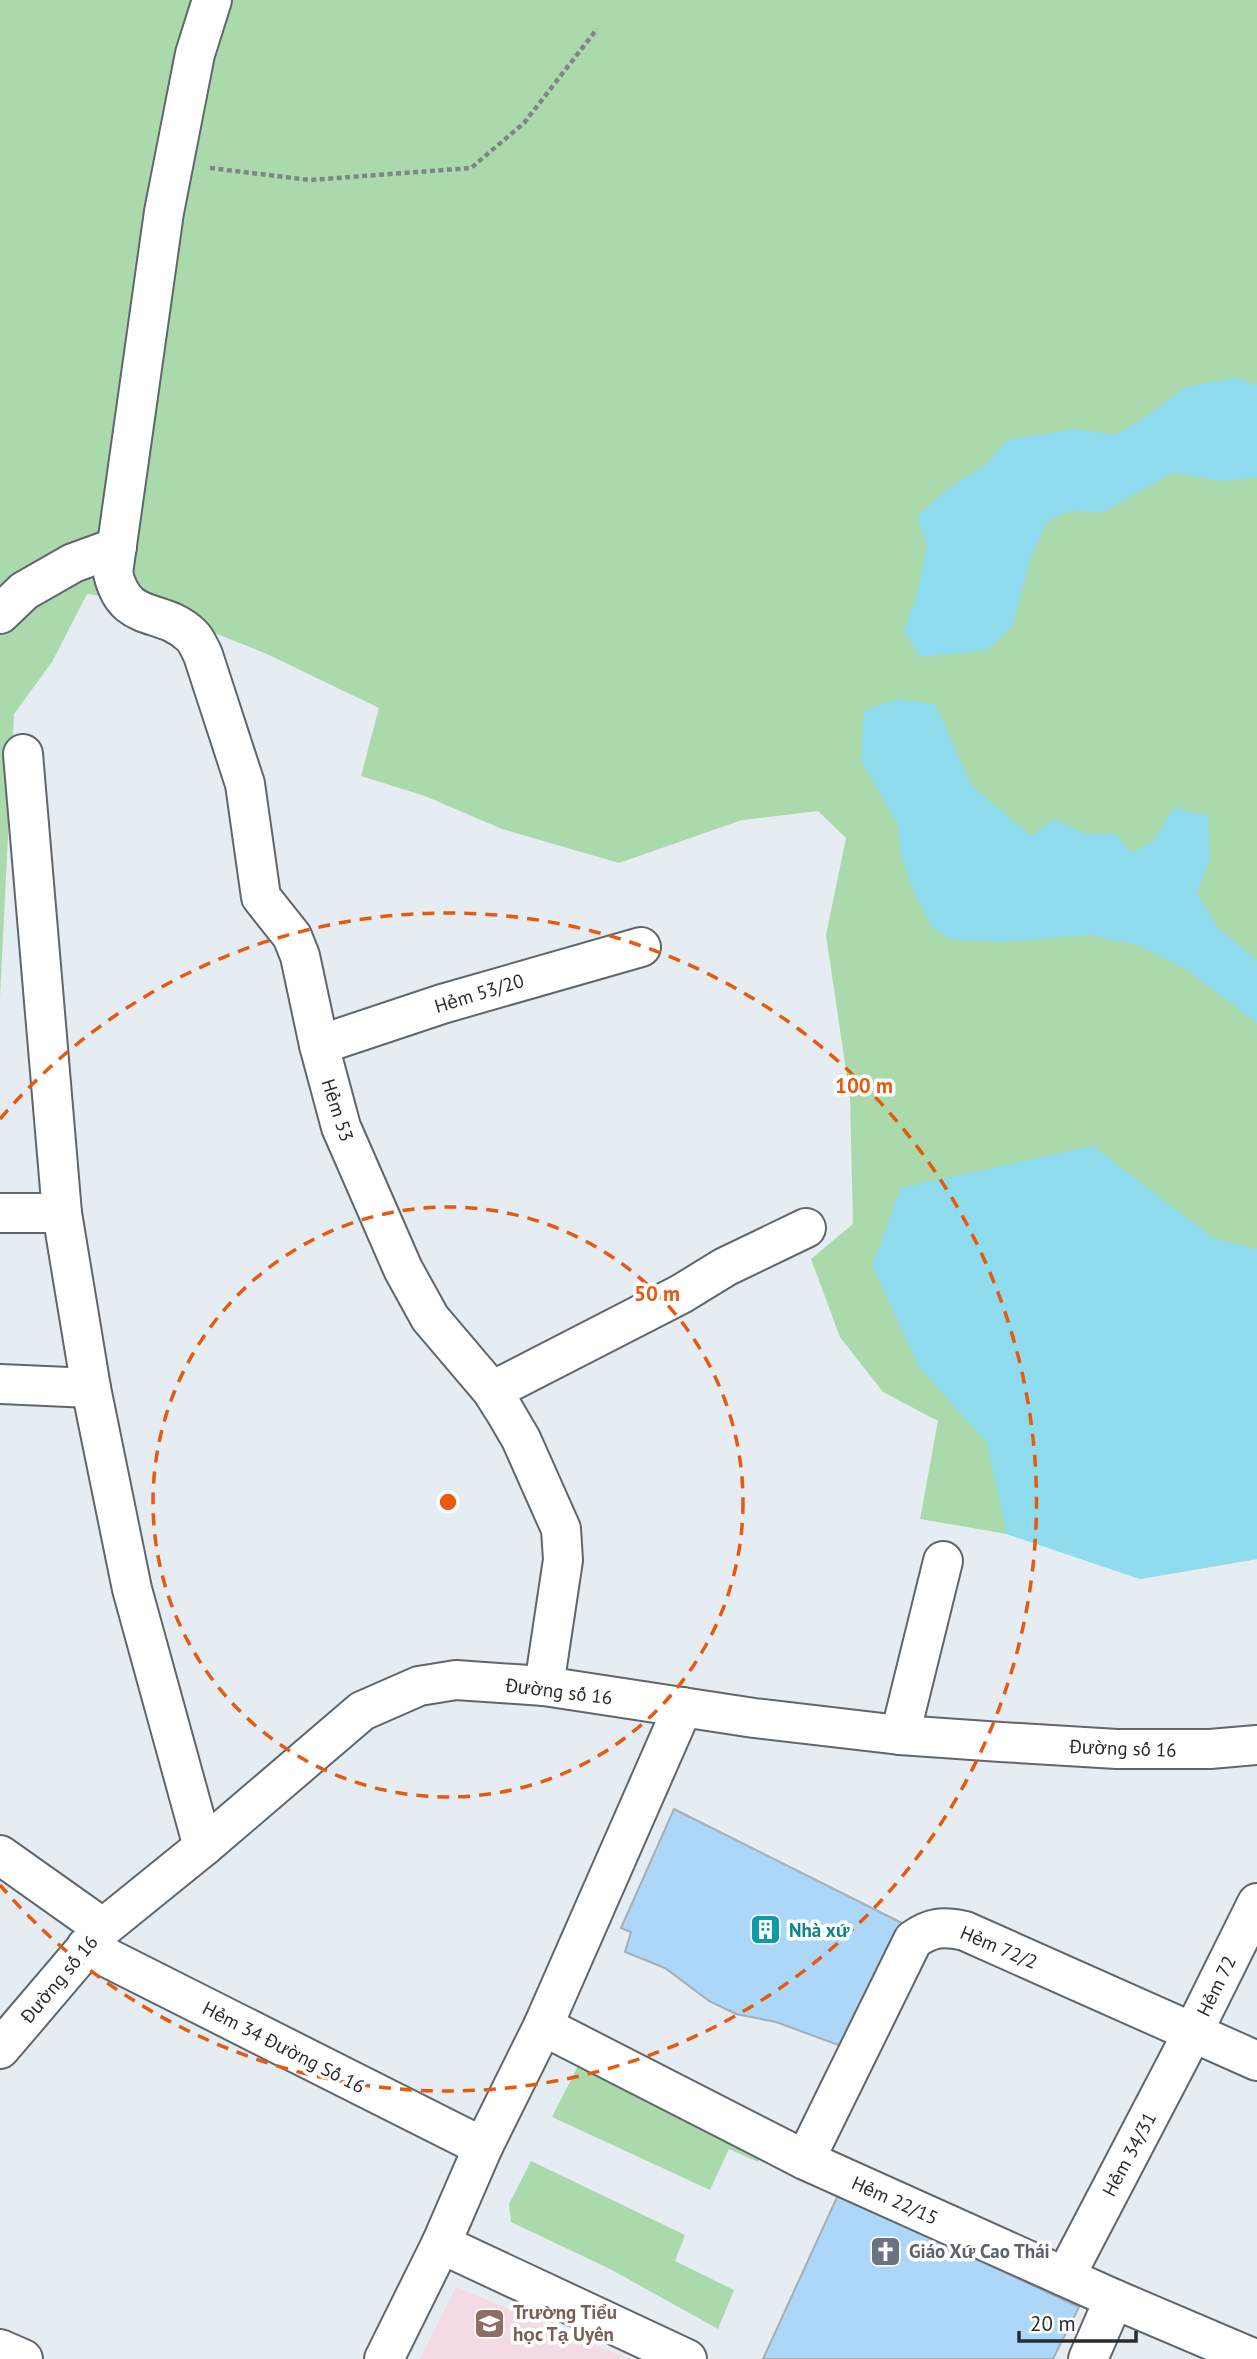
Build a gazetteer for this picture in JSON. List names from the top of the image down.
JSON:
{
  "streets": {
    "street": [
      "Hẻm 53/20",
      "Hẻm 53",
      "Đường số 16",
      "Hẻm 72/2",
      "Hẻm 72",
      "Hẻm 34 Đường Số 16",
      "Hẻm 34/31",
      "Hẻm 22/15"
    ]
  },
  "crossings": [
    ["Hẻm 53/20", "Hẻm 53"],
    ["Hẻm 53", "Đường số 16"],
    ["Đường số 16", "Hẻm 34 Đường Số 16"],
    ["Hẻm 72/2", "Hẻm 72"],
    ["Hẻm 72/2", "Hẻm 34/31"],
    ["Hẻm 72/2", "Hẻm 22/15"],
    ["Hẻm 72", "Hẻm 34/31"],
    ["Hẻm 34/31", "Hẻm 22/15"]
  ],
  "places": {
    "building": ["Nhà xứ"],
    "church": ["Giáo Xứ Cao Thái"],
    "school or university": ["Trường Tiểu học Tạ Uyên"]
  },
  "scale_bar": "20 m",
  "rings": ["100 m", "50 m"]
}
